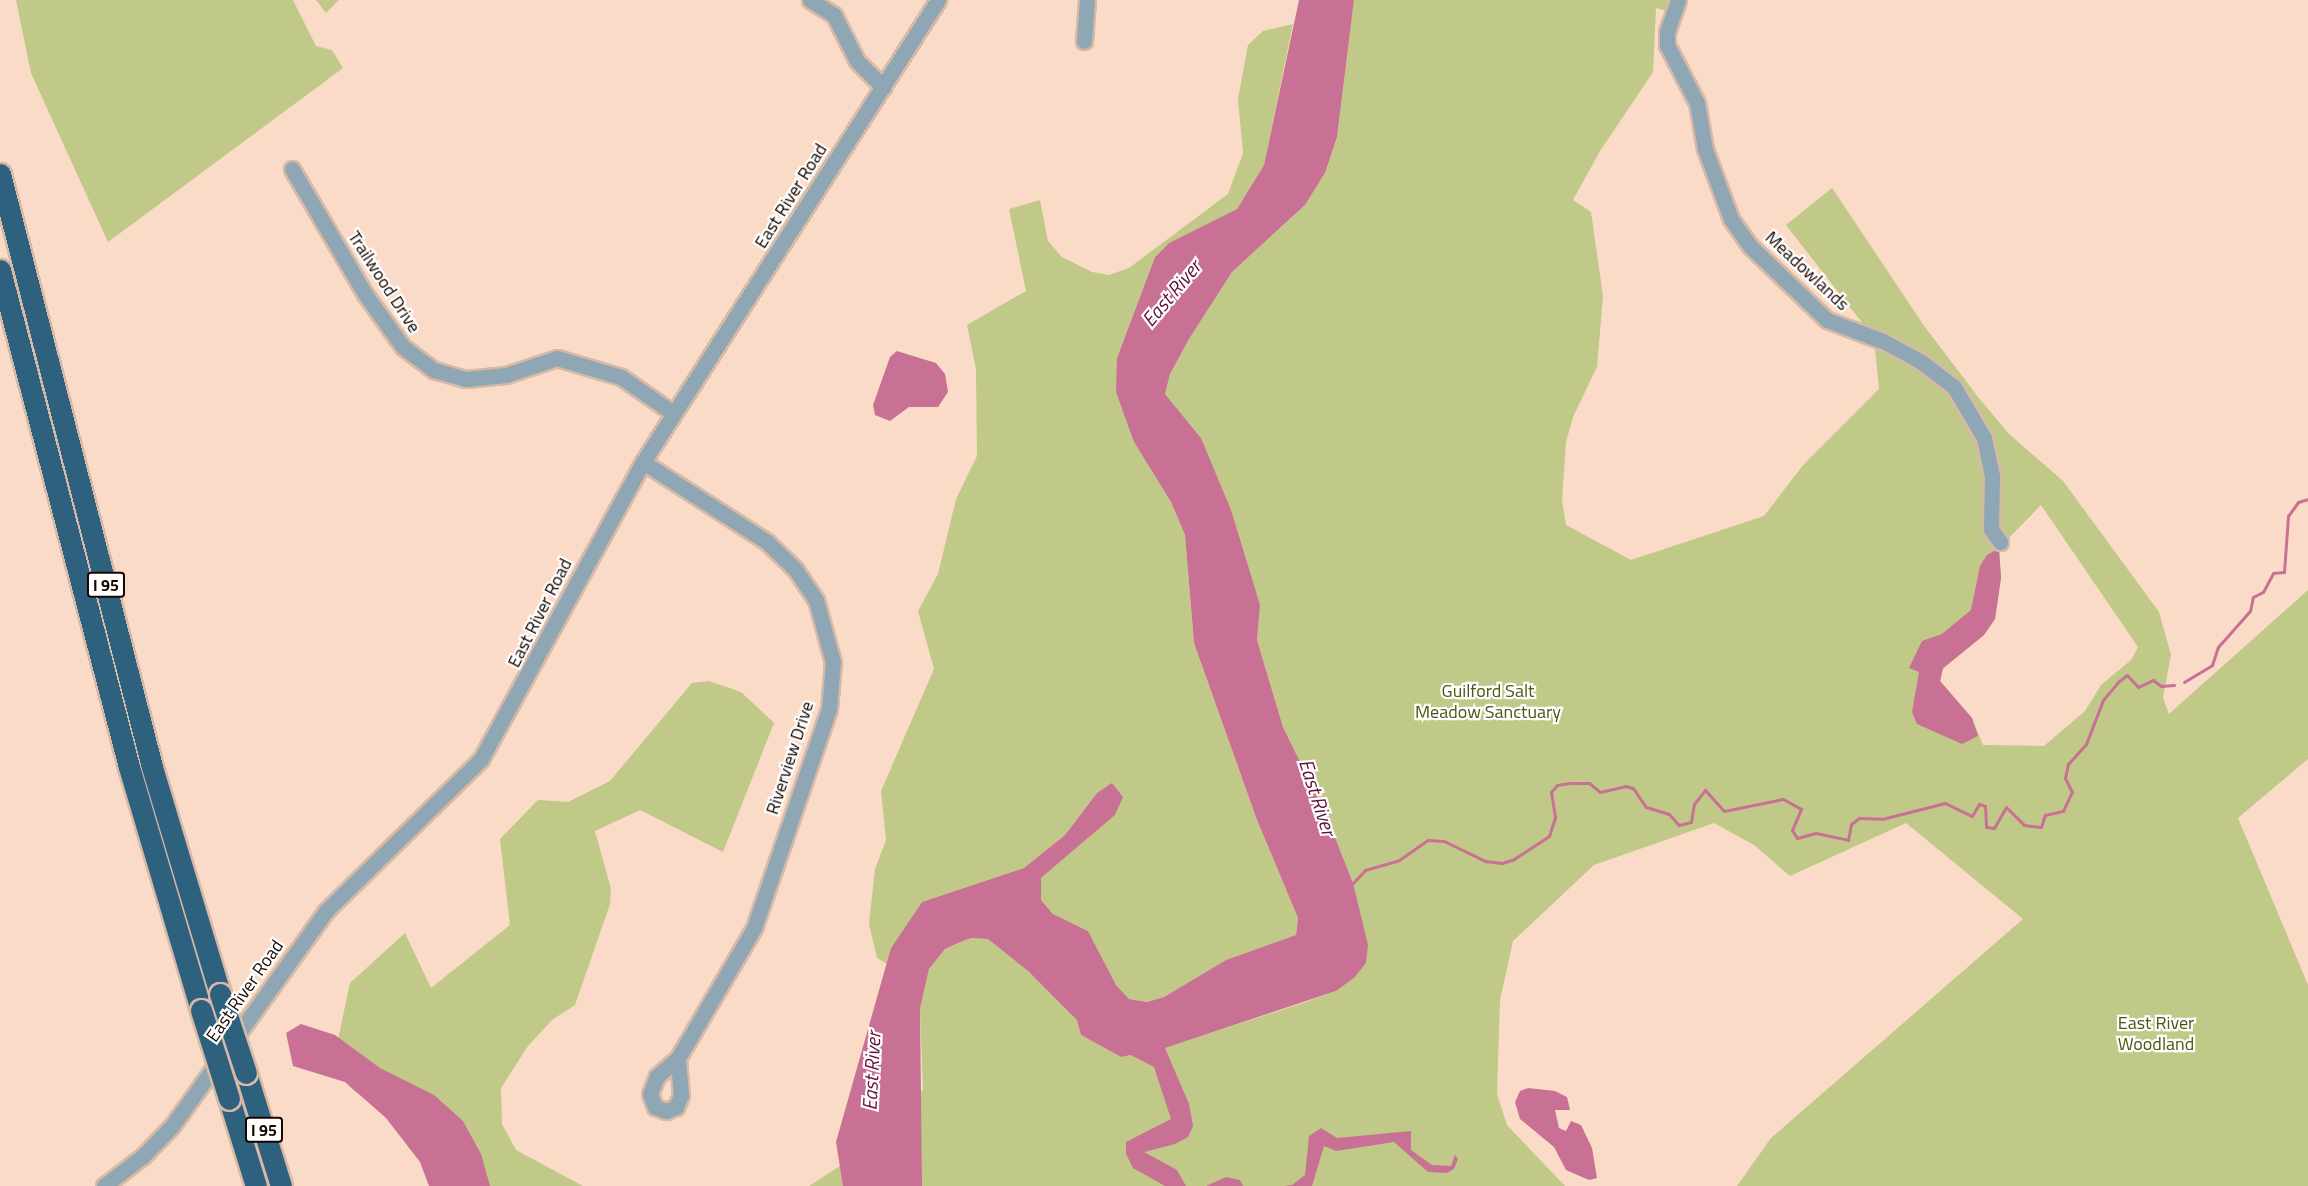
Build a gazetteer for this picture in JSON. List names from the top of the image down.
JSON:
{
  "streets": {
    "highway": ["I 95"],
    "street": [
      "East River Road",
      "Meadowlands",
      "Trailwood Drive",
      "Riverview Drive"
    ]
  },
  "crossings": [
    ["East River Road", "Trailwood Drive"],
    ["East River Road", "Riverview Drive"]
  ],
  "water": ["East River"],
  "parks": ["Guilford Salt Meadow Sanctuary", "East River Woodland"]
}
